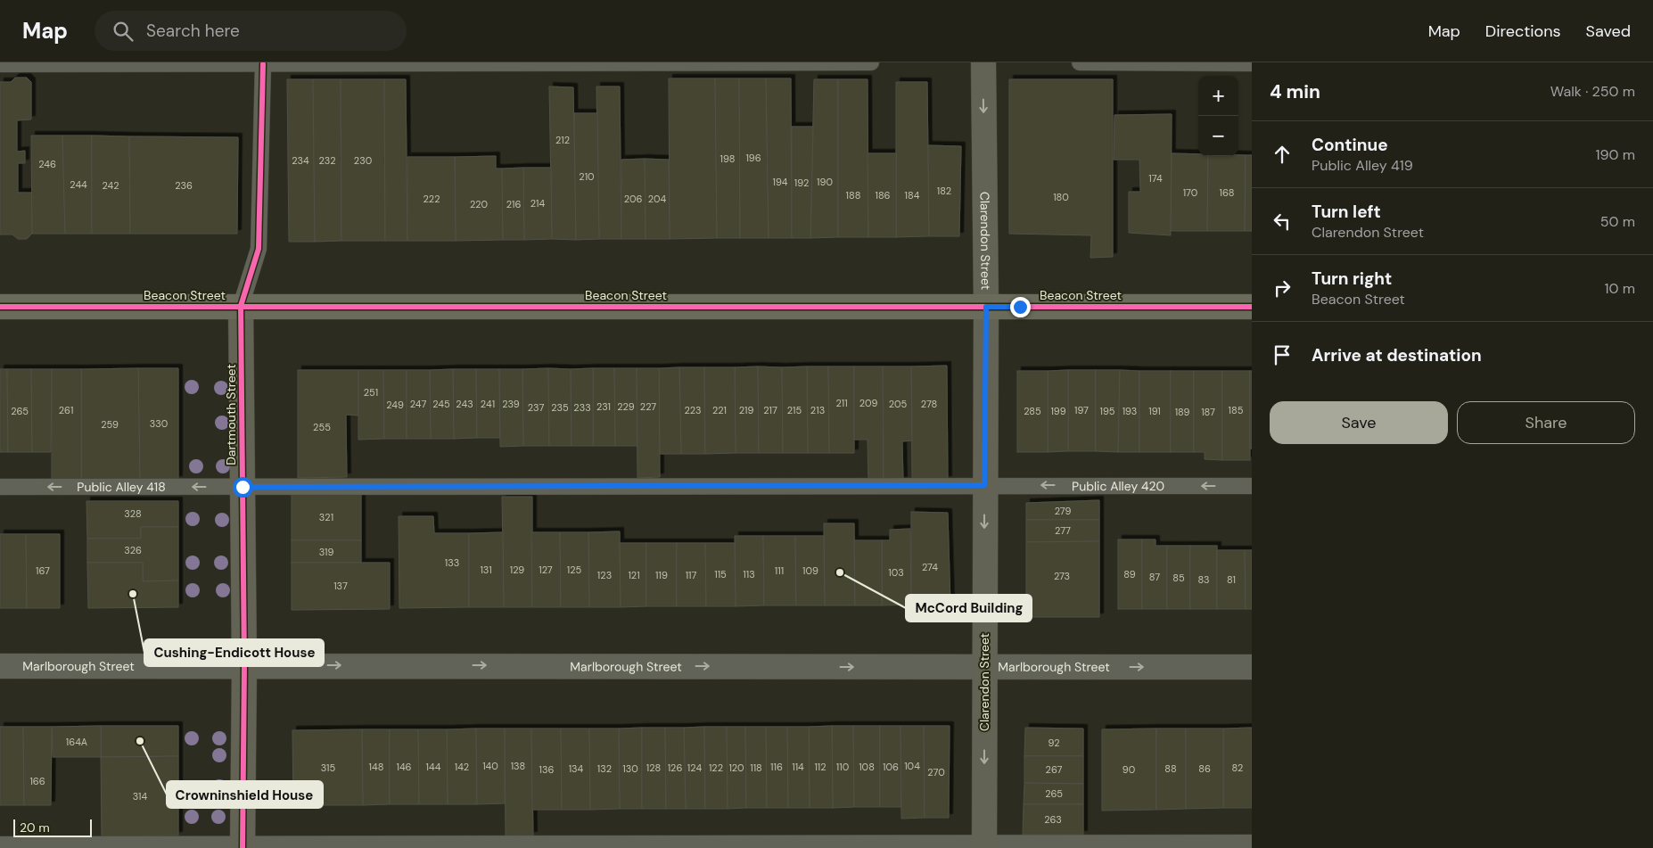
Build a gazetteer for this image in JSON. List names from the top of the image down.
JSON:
{
  "streets": {
    "main road": ["Clarendon Street", "Beacon Street", "Dartmouth Street"],
    "street": ["Marlborough Street"],
    "lane": ["Public Alley 420", "Public Alley 418"]
  },
  "crossings": [
    ["Clarendon Street", "Beacon Street"],
    ["Clarendon Street", "Public Alley 420"],
    ["Clarendon Street", "Marlborough Street"],
    ["Beacon Street", "Dartmouth Street"],
    ["Dartmouth Street", "Public Alley 420"],
    ["Dartmouth Street", "Public Alley 418"],
    ["Dartmouth Street", "Marlborough Street"],
    ["Public Alley 420", "Public Alley 418"]
  ],
  "one_way": ["Clarendon Street", "Public Alley 418", "Marlborough Street"],
  "places": ["McCord Building", "Cushing-Endicott House", "Crowninshield House"],
  "house_numbers": [
    "212",
    "196",
    "198",
    "234",
    "232",
    "230",
    "246",
    "210",
    "174",
    "194",
    "190",
    "192",
    "244",
    "242",
    "236",
    "182",
    "170",
    "168",
    "188",
    "186",
    "184",
    "180",
    "222",
    "206",
    "204",
    "214",
    "220",
    "216",
    "251",
    "211",
    "209",
    "247",
    "245",
    "243",
    "241",
    "239",
    "205",
    "278",
    "249",
    "231",
    "229",
    "227",
    "237",
    "235",
    "233",
    "261",
    "223",
    "221",
    "219",
    "217",
    "215",
    "213",
    "197",
    "185",
    "265",
    "285",
    "199",
    "195",
    "193",
    "191",
    "189",
    "187",
    "330",
    "259",
    "255",
    "279",
    "328",
    "321",
    "277",
    "326",
    "319",
    "133",
    "274",
    "131",
    "129",
    "127",
    "125",
    "167",
    "111",
    "109",
    "103",
    "115",
    "113",
    "89",
    "123",
    "121",
    "119",
    "117",
    "273",
    "87",
    "85",
    "83",
    "81",
    "137",
    "164A",
    "92",
    "140",
    "138",
    "104",
    "148",
    "146",
    "144",
    "142",
    "116",
    "114",
    "112",
    "110",
    "108",
    "106",
    "315",
    "128",
    "126",
    "124",
    "122",
    "120",
    "118",
    "82",
    "134",
    "132",
    "130",
    "88",
    "86",
    "136",
    "267",
    "90",
    "270",
    "166",
    "265",
    "314",
    "263"
  ],
  "scale_bar": "20 m",
  "page": {
    "header": "Map",
    "search": "Search here",
    "nav": ["Map", "Directions", "Saved"],
    "heading": ["4 min", "Walk · 250 m"],
    "map_buttons": ["+", "−"],
    "list": [
      ["Continue", "Public Alley 419", "190 m"],
      ["Turn left", "Clarendon Street", "50 m"],
      ["Turn right", "Beacon Street", "10 m"],
      "Arrive at destination"
    ],
    "buttons": ["Save", "Share"],
    "scale": "20 m"
  }
}
